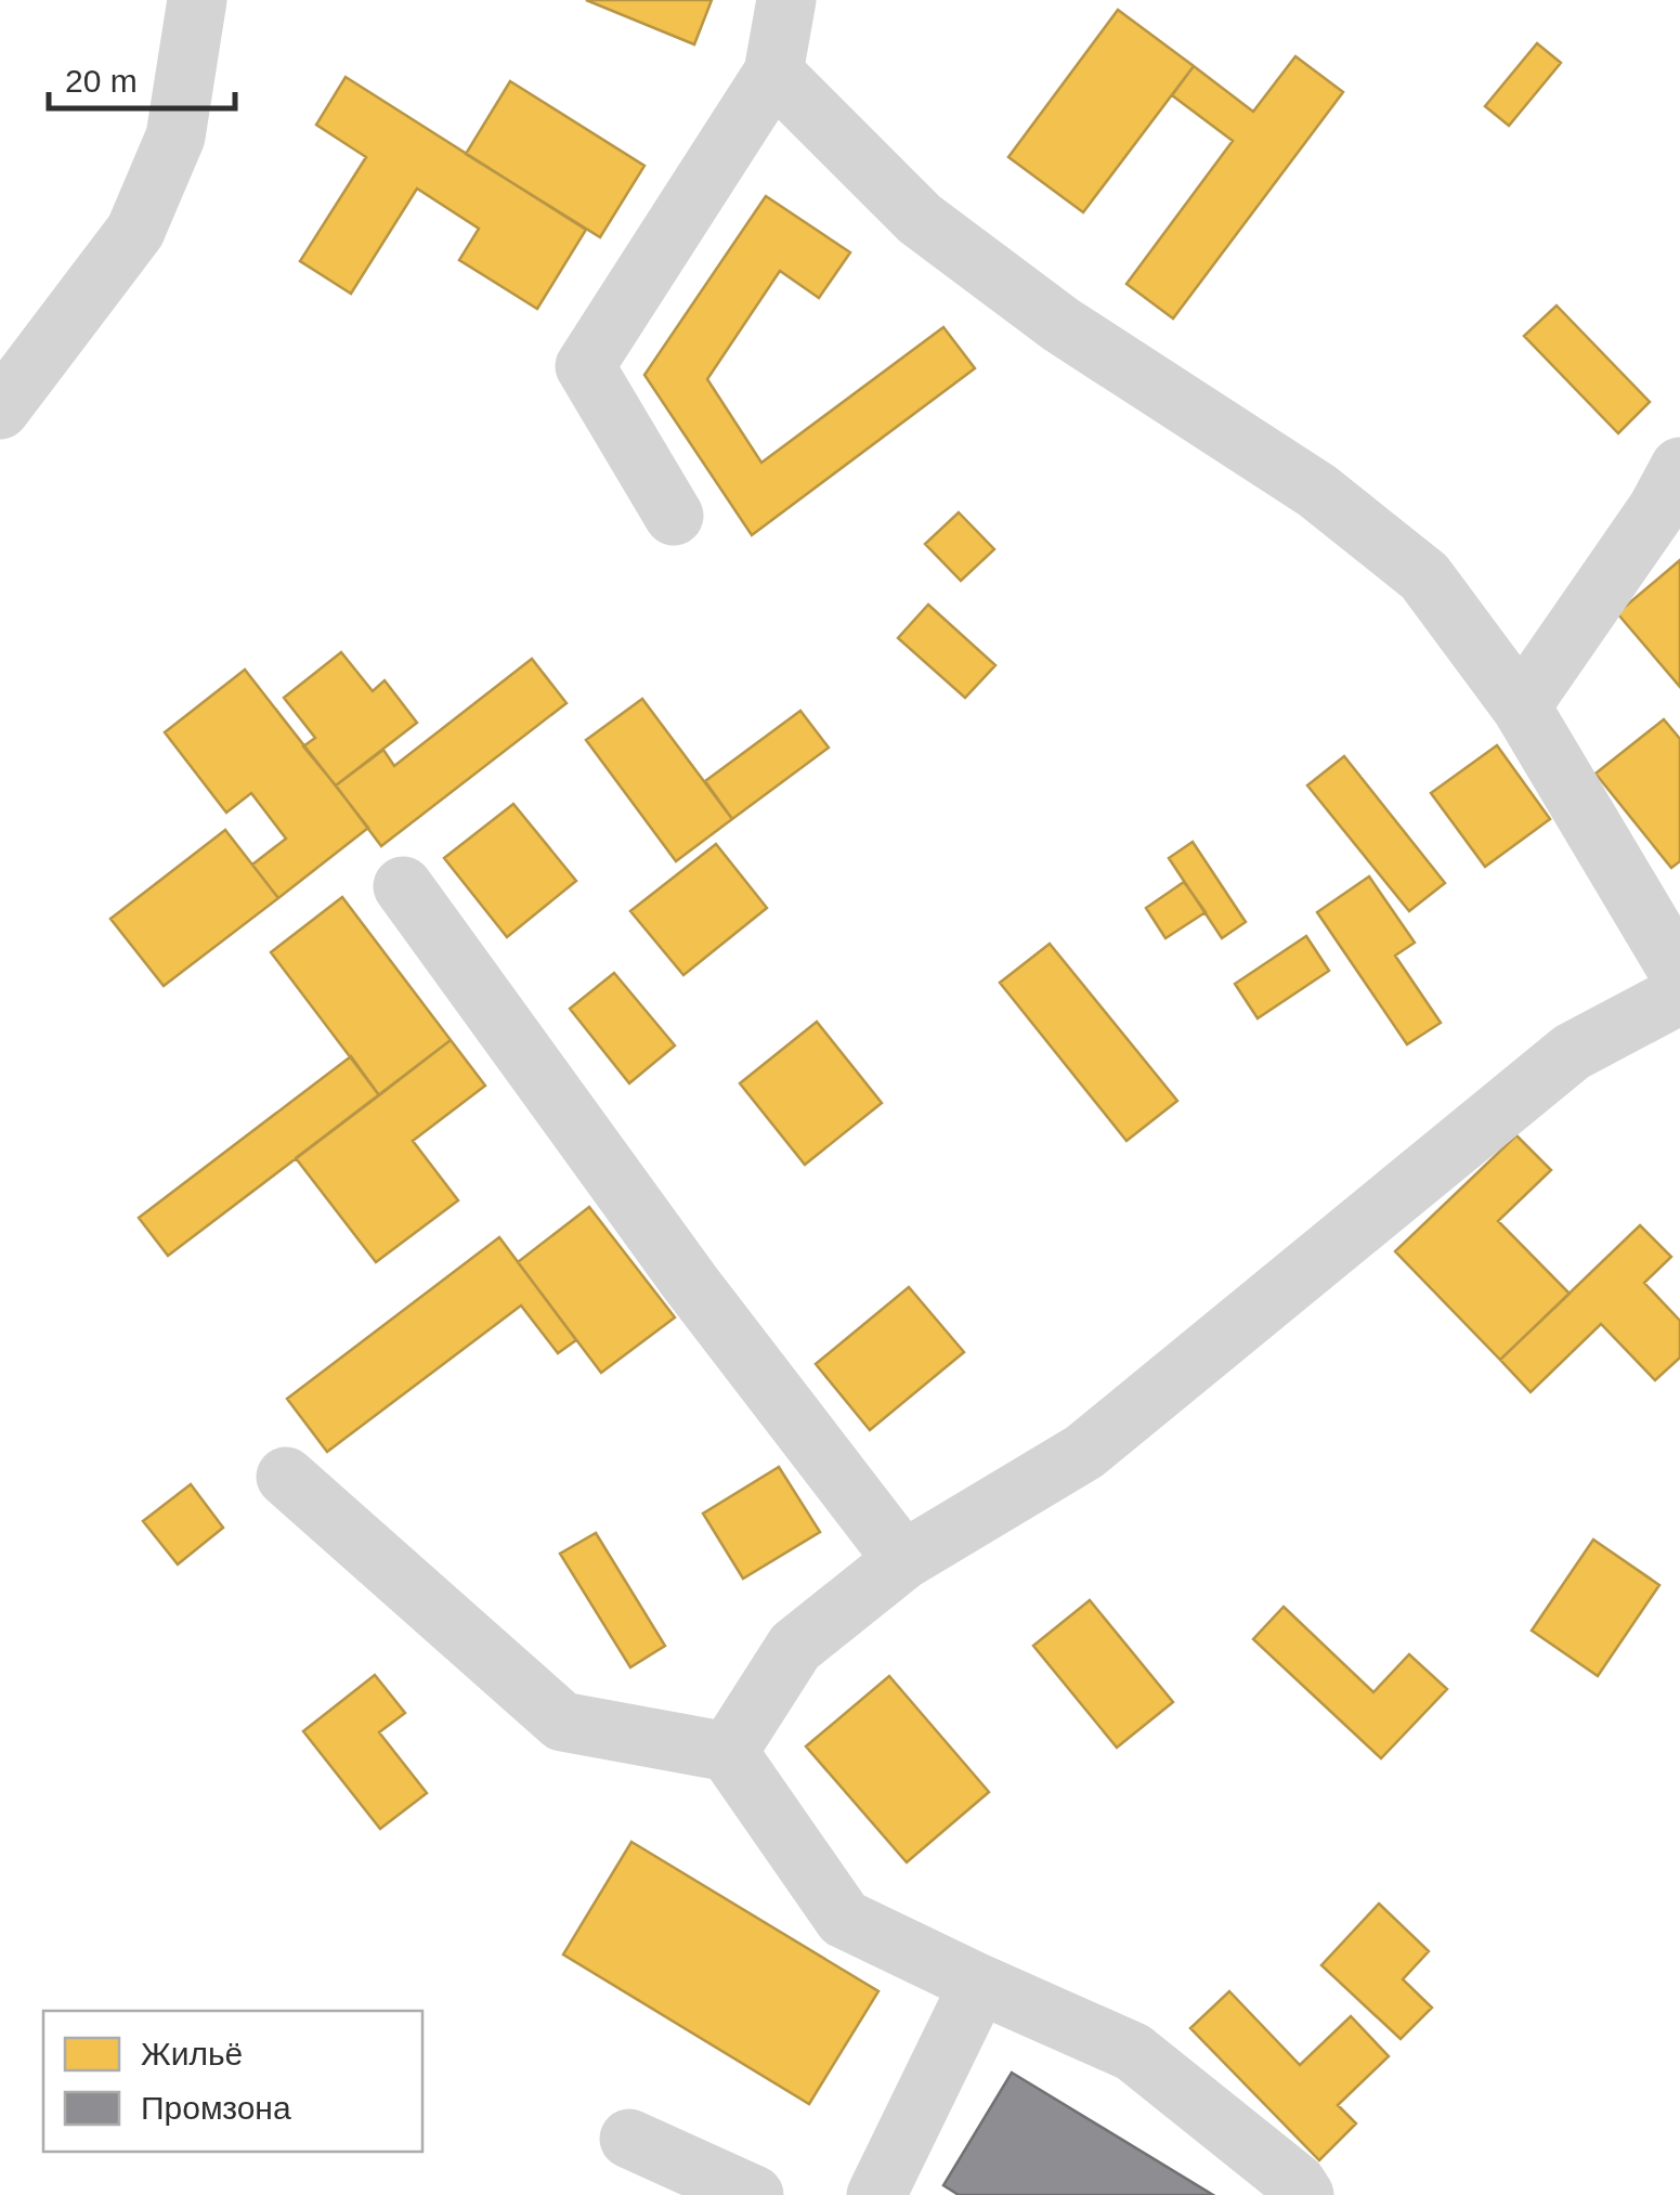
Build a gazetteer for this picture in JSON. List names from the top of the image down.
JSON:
{
  "legend": ["Жильё", "Промзона"],
  "scale_bar": "20 m"
}
